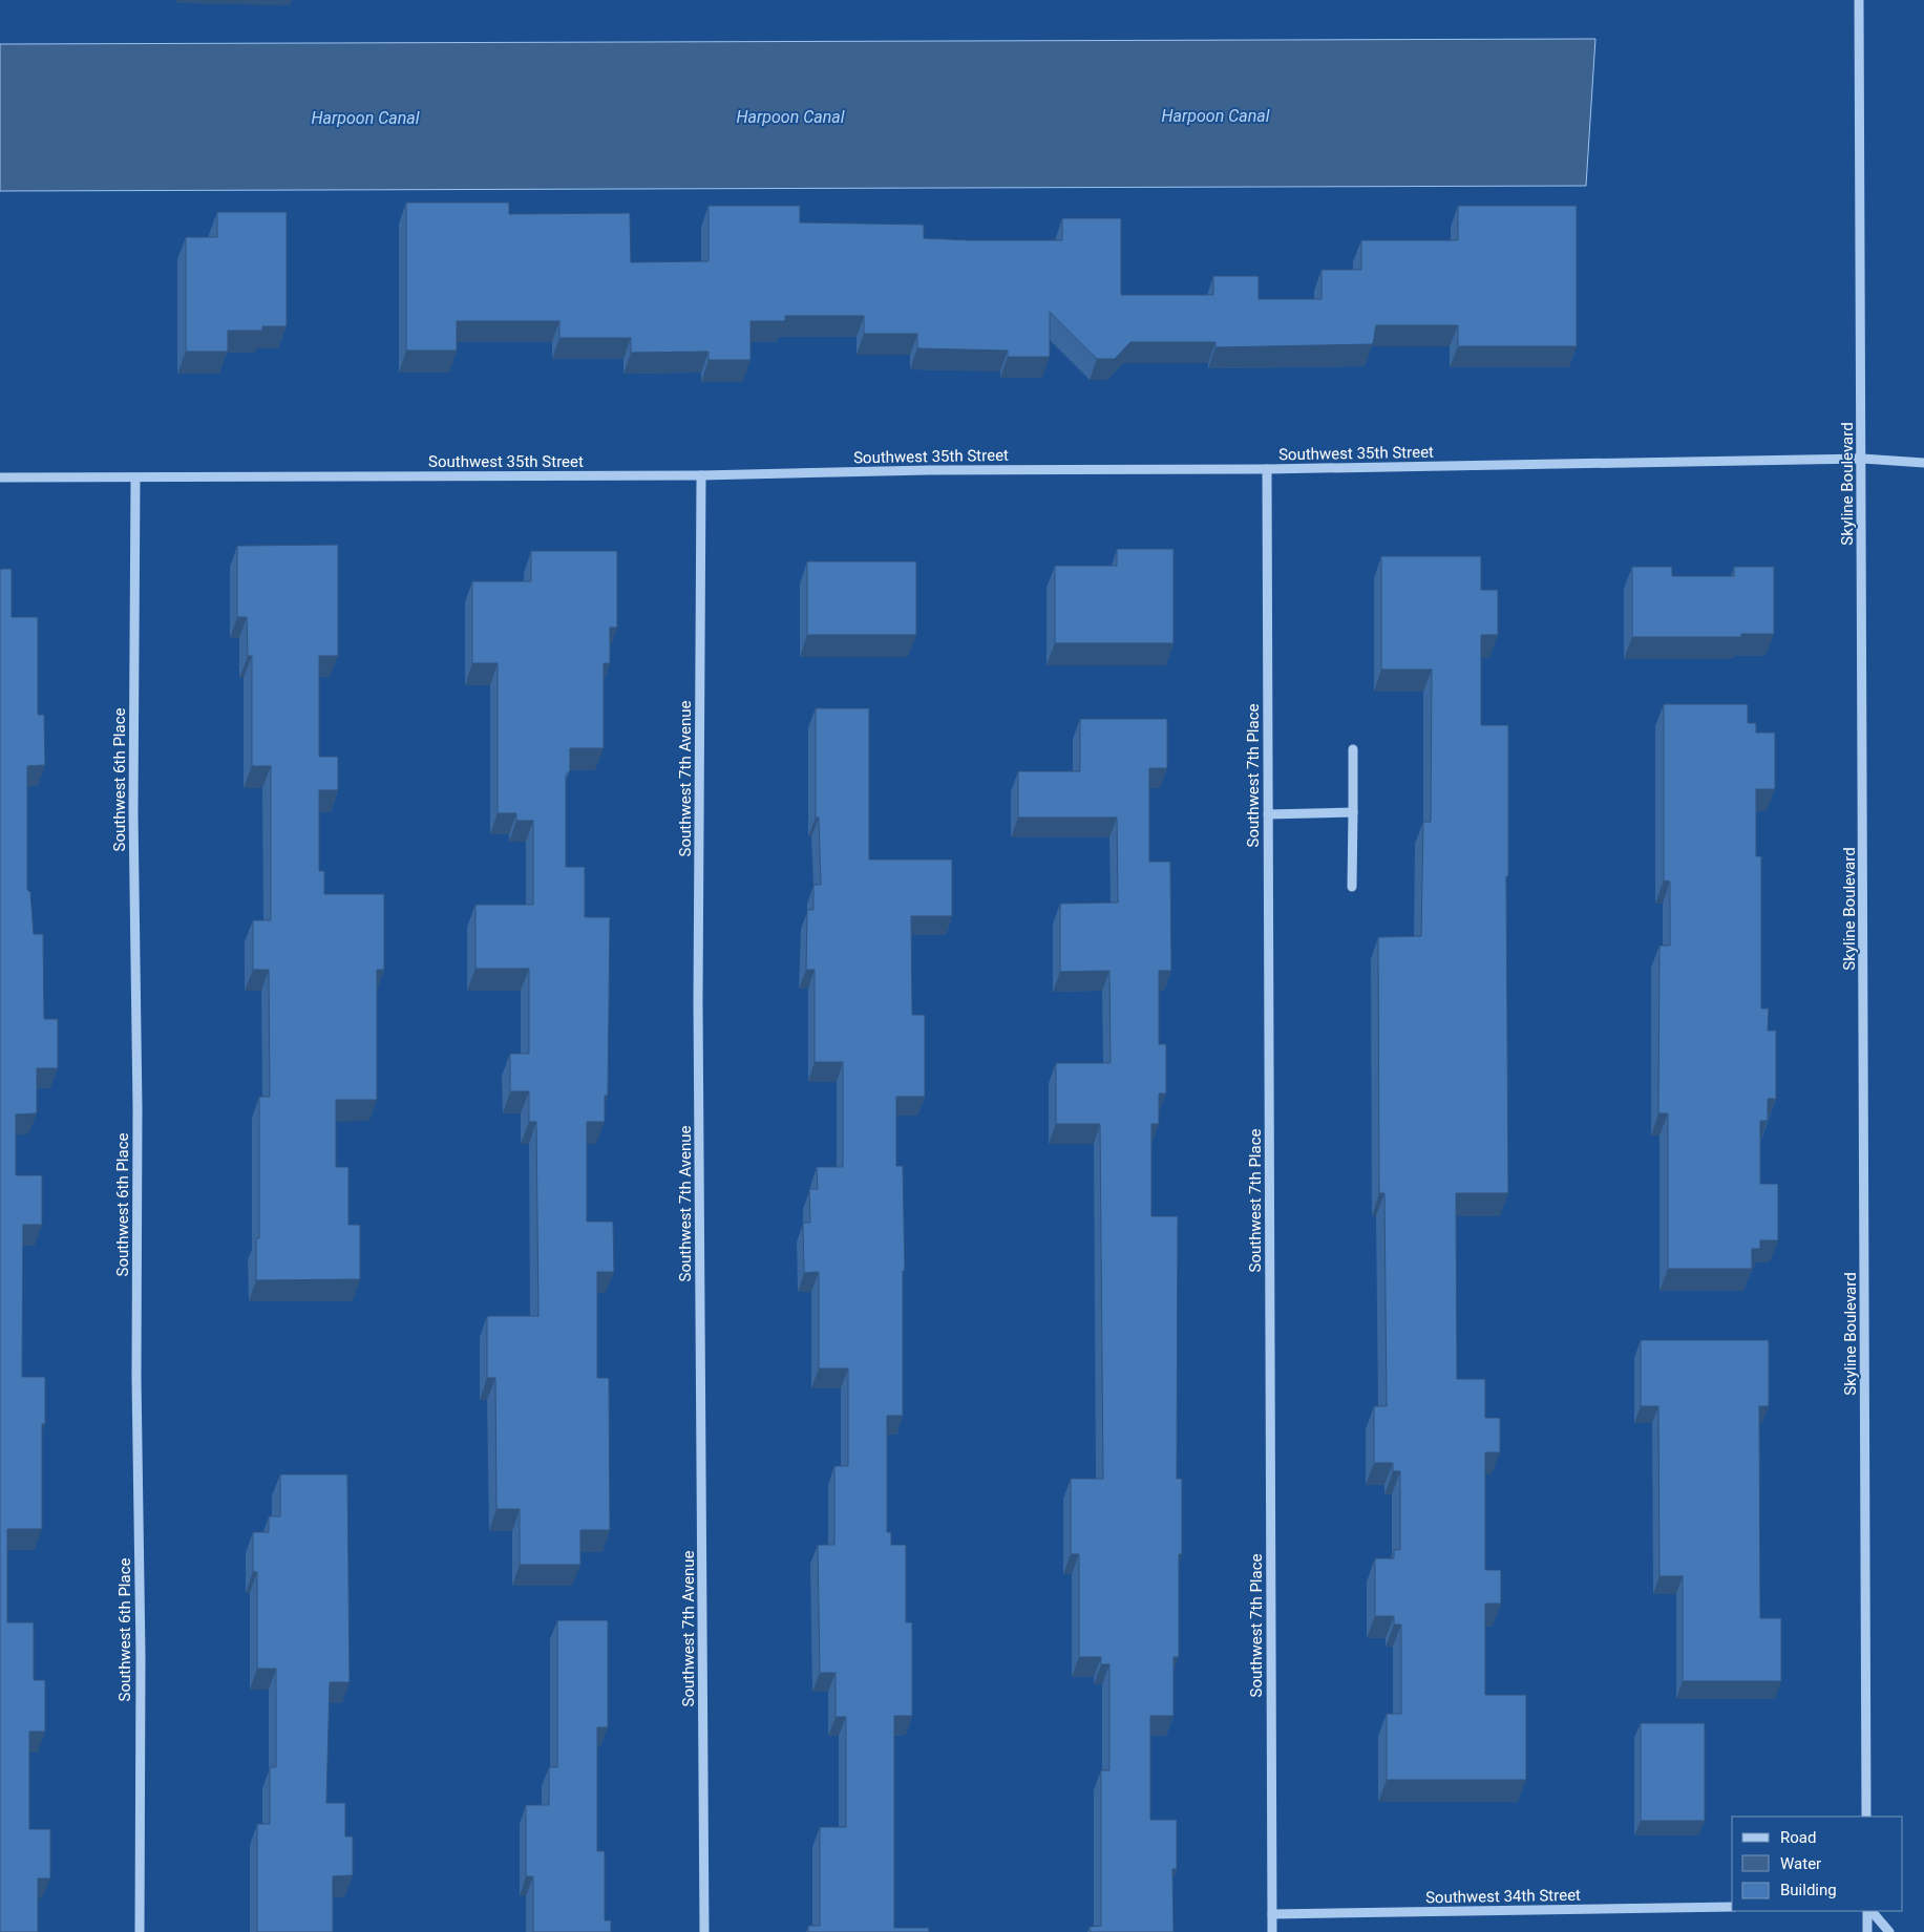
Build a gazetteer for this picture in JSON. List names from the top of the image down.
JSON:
{
  "streets": {
    "street": [
      "Southwest 35th Street",
      "Skyline Boulevard",
      "Southwest 7th Place",
      "Southwest 7th Avenue",
      "Southwest 6th Place",
      "Southwest 34th Street"
    ]
  },
  "crossings": [
    ["Southwest 35th Street", "Skyline Boulevard"],
    ["Southwest 35th Street", "Southwest 7th Place"],
    ["Southwest 35th Street", "Southwest 7th Avenue"],
    ["Southwest 35th Street", "Southwest 6th Place"],
    ["Southwest 7th Place", "Southwest 34th Street"]
  ],
  "water": ["Harpoon Canal"],
  "legend": ["Road", "Water", "Building"]
}
